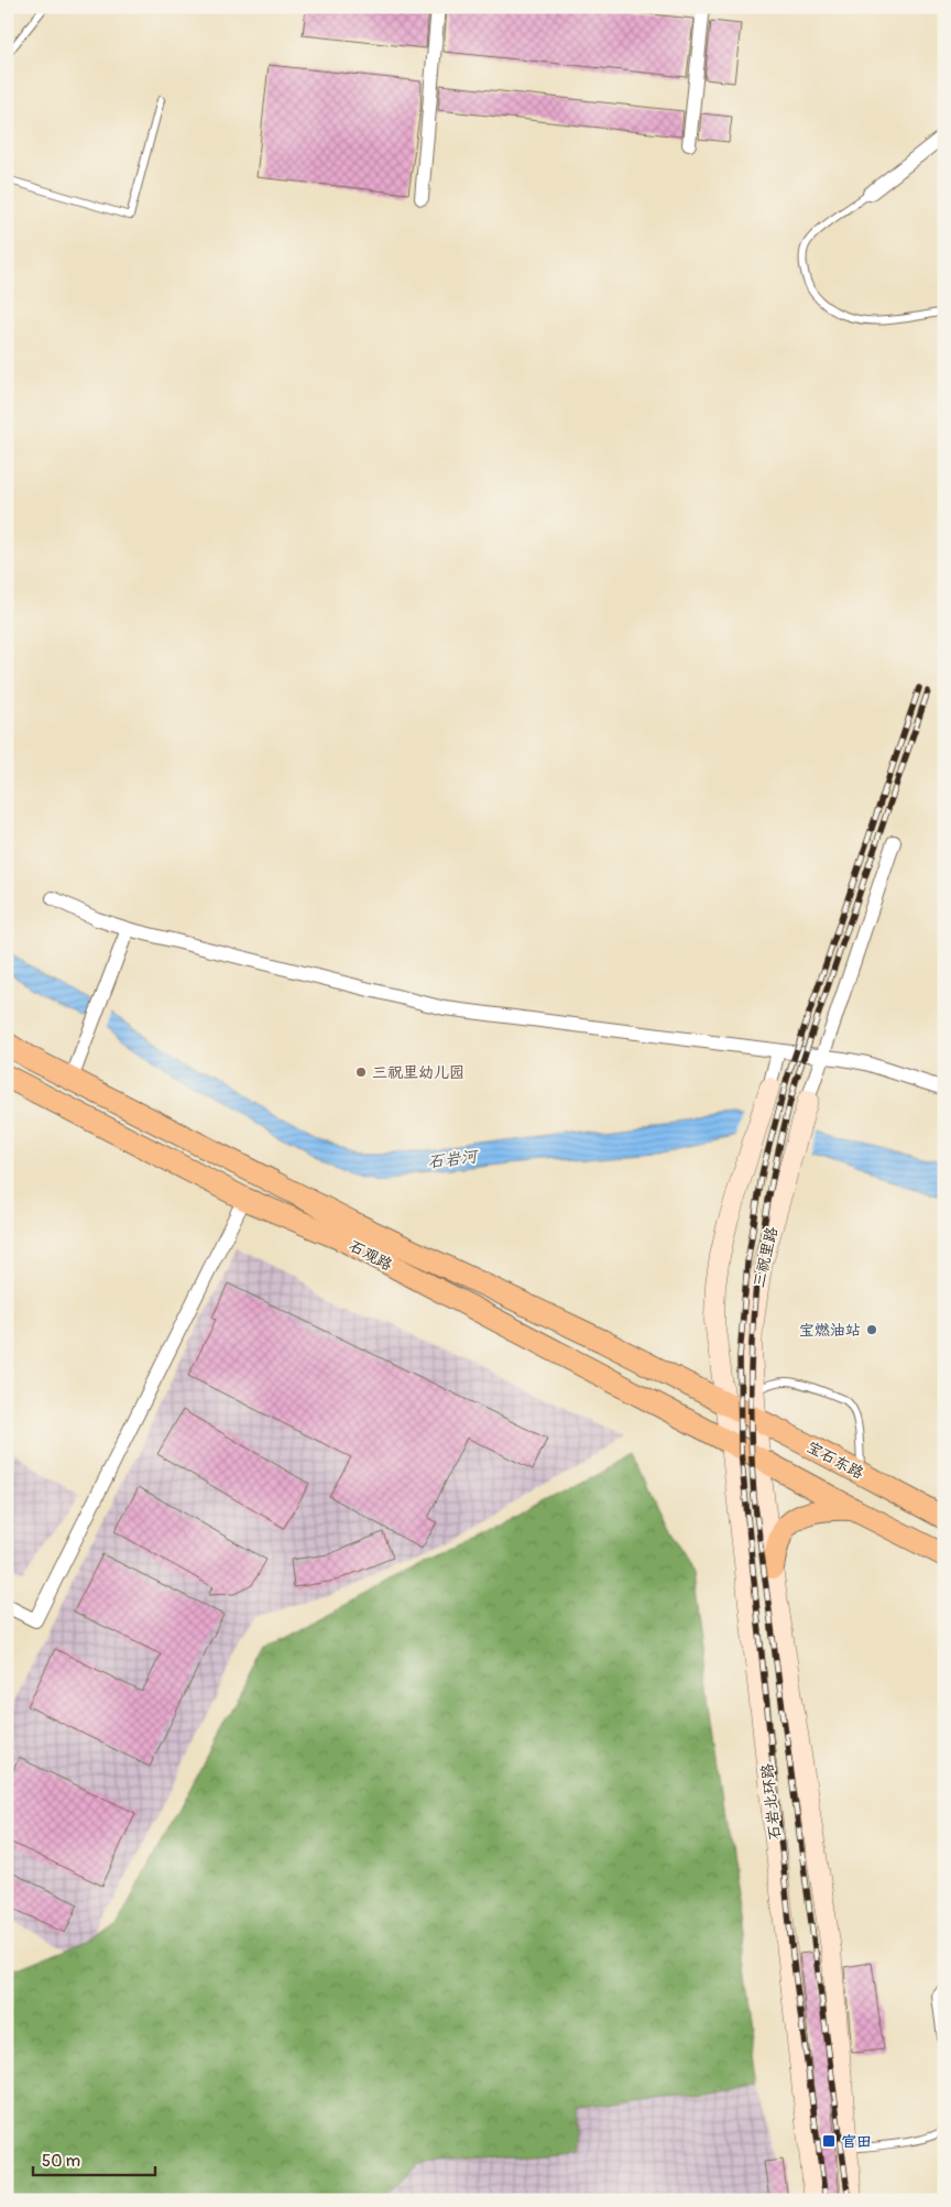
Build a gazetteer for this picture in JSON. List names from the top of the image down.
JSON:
{
  "streets": {
    "main road": [
      "石观路",
      "三祝里路",
      "宝石东路",
      "石岩北环路"
    ]
  },
  "crossings": [
    ["石观路", "宝石东路"],
    ["石观路", "石岩北环路"],
    ["三祝里路", "宝石东路"],
    ["宝石东路", "石岩北环路"]
  ],
  "water": ["石岩河"],
  "places": {
    "other": ["三祝里幼儿园", "宝燃油站"],
    "transit": ["官田"]
  },
  "scale_bar": "50 m"
}
